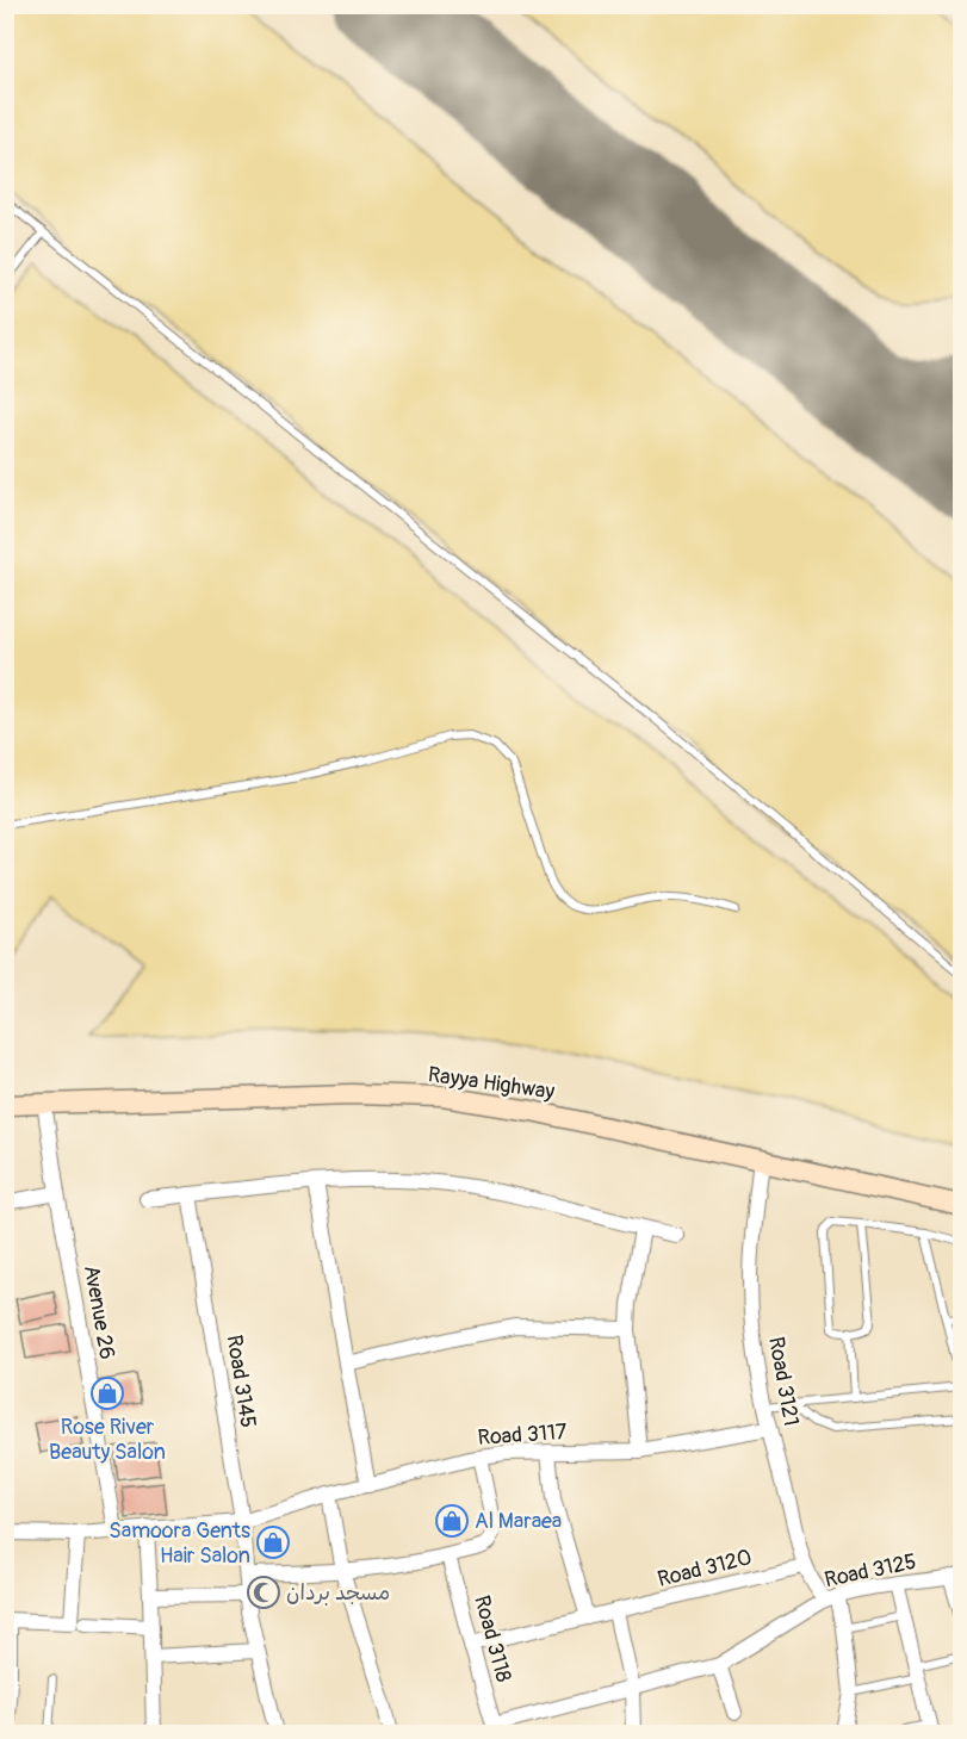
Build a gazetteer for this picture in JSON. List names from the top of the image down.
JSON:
{
  "streets": {
    "main road": ["Rayya Highway"],
    "street": [
      "Avenue 26",
      "Road 3145",
      "Road 3121",
      "Road 3117",
      "Road 3120",
      "Road 3125",
      "Road 3118"
    ]
  },
  "crossings": [
    ["Rayya Highway", "Avenue 26"],
    ["Rayya Highway", "Road 3121"],
    ["Avenue 26", "Road 3117"],
    ["Road 3145", "Road 3117"],
    ["Road 3121", "Road 3117"],
    ["Road 3121", "Road 3120"],
    ["Road 3121", "Road 3125"],
    ["Road 3120", "Road 3118"],
    ["Road 3125", "Road 3118"]
  ],
  "places": {
    "shop": ["Rose River Beauty Salon", "Al Maraea", "Samoora Gents Hair Salon"],
    "mosque": ["مسجد بردان"]
  }
}
